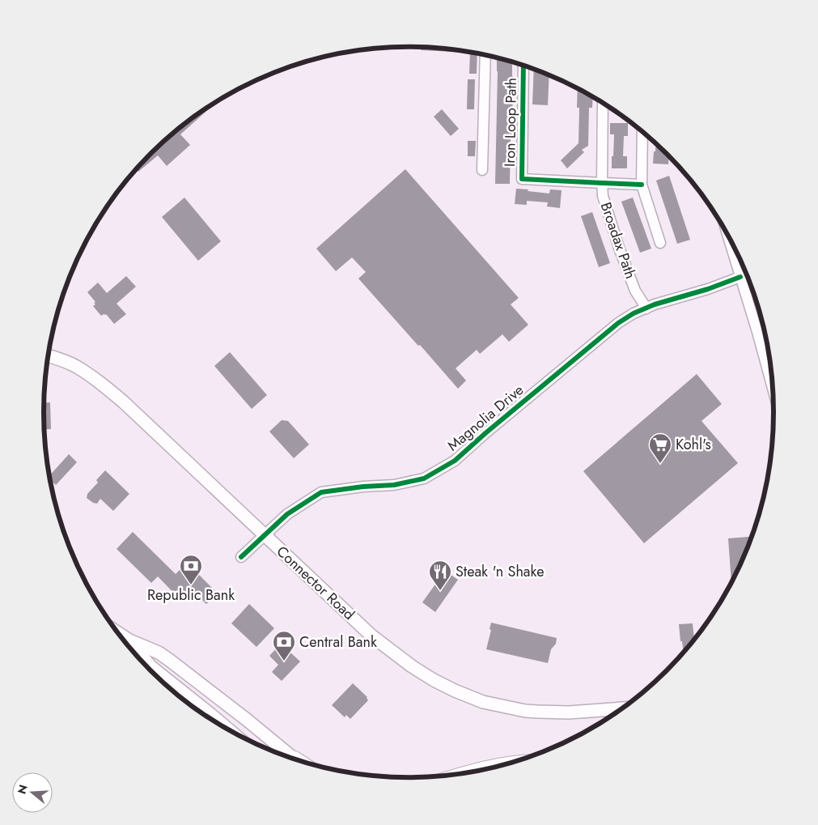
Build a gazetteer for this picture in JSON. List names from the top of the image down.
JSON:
{
  "streets": {
    "main road": ["Connector Road"],
    "street": ["Iron Loop Path", "Broadax Path", "Magnolia Drive"]
  },
  "crossings": [
    ["Iron Loop Path", "Broadax Path"],
    ["Broadax Path", "Magnolia Drive"],
    ["Magnolia Drive", "Connector Road"]
  ],
  "places": {
    "supermarket": ["Kohl's"],
    "bank": ["Republic Bank", "Central Bank"],
    "restaurant": ["Steak 'n Shake"]
  },
  "north": "left"
}
